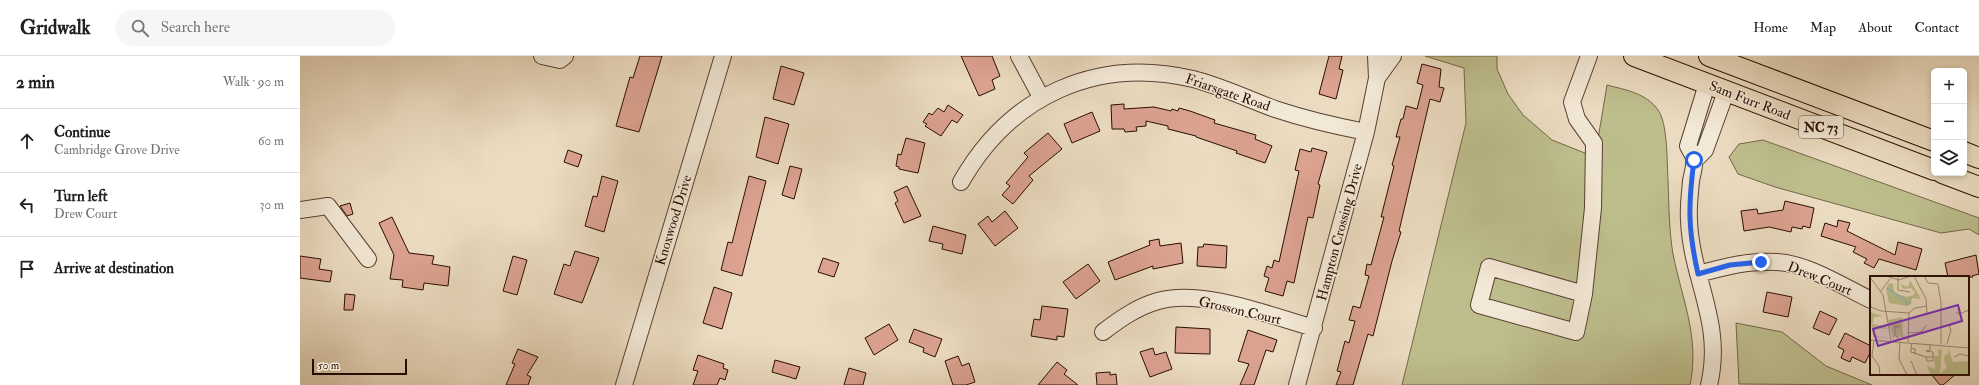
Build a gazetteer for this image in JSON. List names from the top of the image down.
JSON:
{
  "streets": {
    "main road": ["Sam Furr Road", "NC 73"],
    "street": [
      "Friarsgate Road",
      "Knoxwood Drive",
      "Hampton Crossing Drive",
      "Drew Court",
      "Grosson Court"
    ]
  },
  "crossings": [
    ["Friarsgate Road", "Hampton Crossing Drive"],
    ["Hampton Crossing Drive", "Grosson Court"]
  ],
  "scale_bar": "50 m",
  "page": {
    "header": "Gridwalk",
    "search": "Search here",
    "nav": [
      "Home",
      "Map",
      "About",
      "Contact"
    ],
    "heading": ["2 min", "Walk · 90 m"],
    "map_buttons": ["+", "−"],
    "list": [
      ["Continue", "Cambridge Grove Drive", "60 m"],
      ["Turn left", "Drew Court", "30 m"],
      "Arrive at destination"
    ],
    "scale": "50 m"
  }
}
